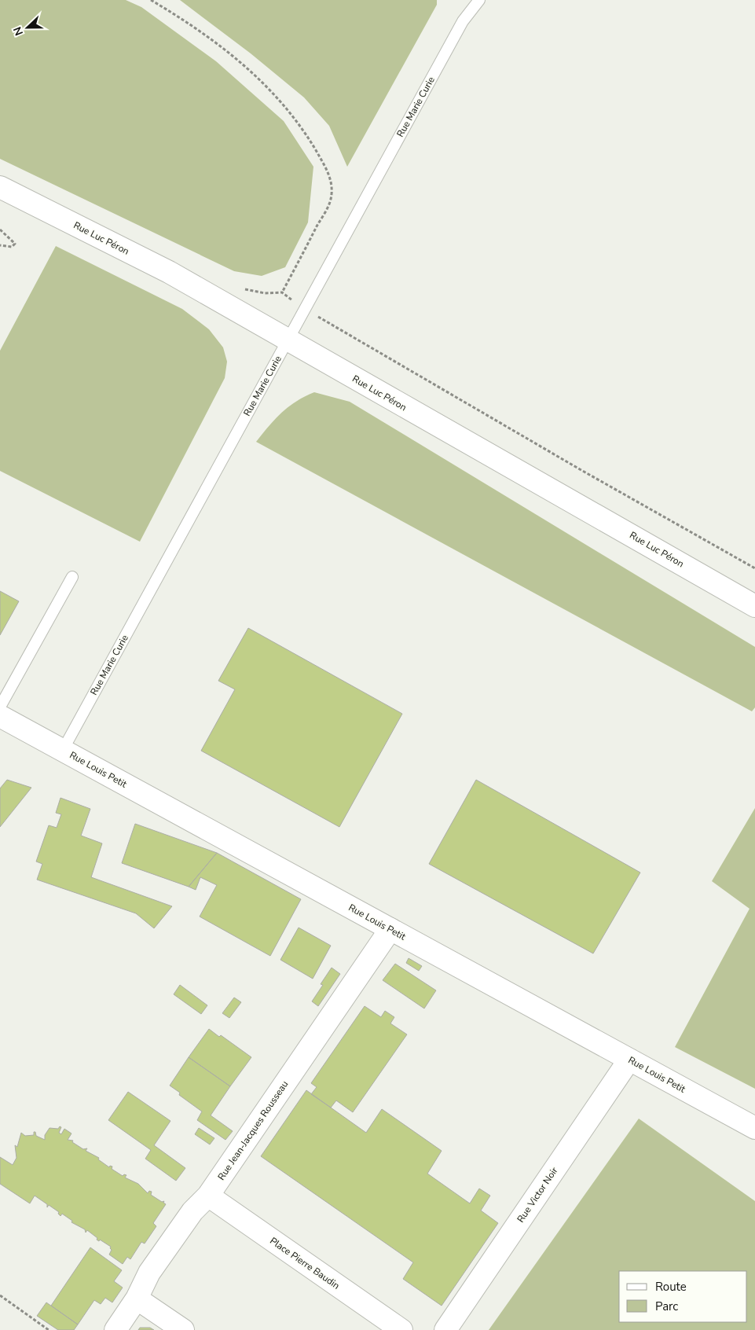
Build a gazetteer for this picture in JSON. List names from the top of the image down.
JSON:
{
  "streets": {
    "street": [
      "Rue Luc Péron",
      "Rue Louis Petit",
      "Rue Jean-Jacques Rousseau",
      "Rue Victor Noir",
      "Place Pierre Baudin"
    ],
    "lane": ["Rue Marie Curie"]
  },
  "crossings": [
    ["Rue Marie Curie", "Rue Luc Péron"],
    ["Rue Marie Curie", "Rue Louis Petit"],
    ["Rue Louis Petit", "Rue Jean-Jacques Rousseau"],
    ["Rue Louis Petit", "Rue Victor Noir"],
    ["Rue Jean-Jacques Rousseau", "Place Pierre Baudin"]
  ],
  "legend": ["Route", "Parc"],
  "north": "left"
}
